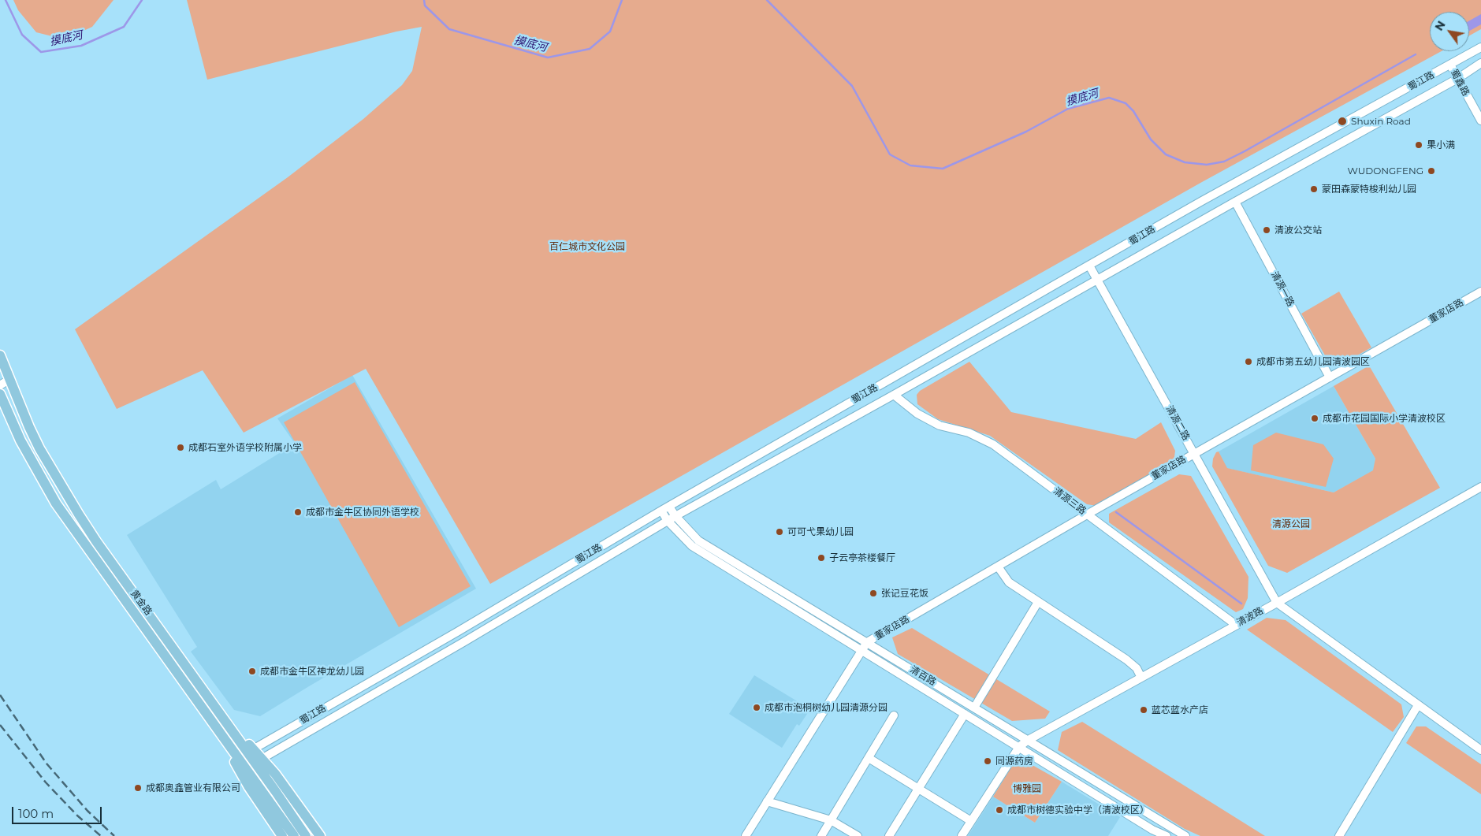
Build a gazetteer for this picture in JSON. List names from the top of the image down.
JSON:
{
  "streets": {
    "main road": ["黄金路"],
    "street": [
      "蜀江路",
      "蜀鑫路",
      "清源一路",
      "董家店路",
      "清源二路",
      "清源三路",
      "清波路",
      "清百路"
    ]
  },
  "crossings": [
    ["蜀江路", "蜀鑫路"],
    ["蜀江路", "清源一路"],
    ["蜀江路", "清源二路"],
    ["蜀江路", "清源三路"],
    ["蜀江路", "清百路"],
    ["清源一路", "董家店路"],
    ["董家店路", "清源二路"],
    ["董家店路", "清源三路"],
    ["董家店路", "清百路"],
    ["清源二路", "清波路"],
    ["清源三路", "清波路"],
    ["清波路", "清百路"]
  ],
  "water": ["摸底河"],
  "parks": ["百仁城市文化公园", "清源公园", "博雅园"],
  "places": [
    "Shuxin Road",
    "果小满",
    "WUDONGFENG",
    "蒙田森蒙特梭利幼儿园",
    "清波公交站",
    "成都市第五幼儿园清波园区",
    "成都市花园国际小学清波校区",
    "成都石室外语学校附属小学",
    "成都市金牛区协同外语学校",
    "可可弋果幼儿园",
    "子云亭茶楼餐厅",
    "张记豆花饭",
    "成都市金牛区神龙幼儿园",
    "成都市泡桐树幼儿园清源分园",
    "蓝芯蓝水产店",
    "同源药房",
    "成都奥鑫管业有限公司",
    "成都市树德实验中学（清波校区）"
  ],
  "scale_bar": "100 m",
  "north": "top left"
}
